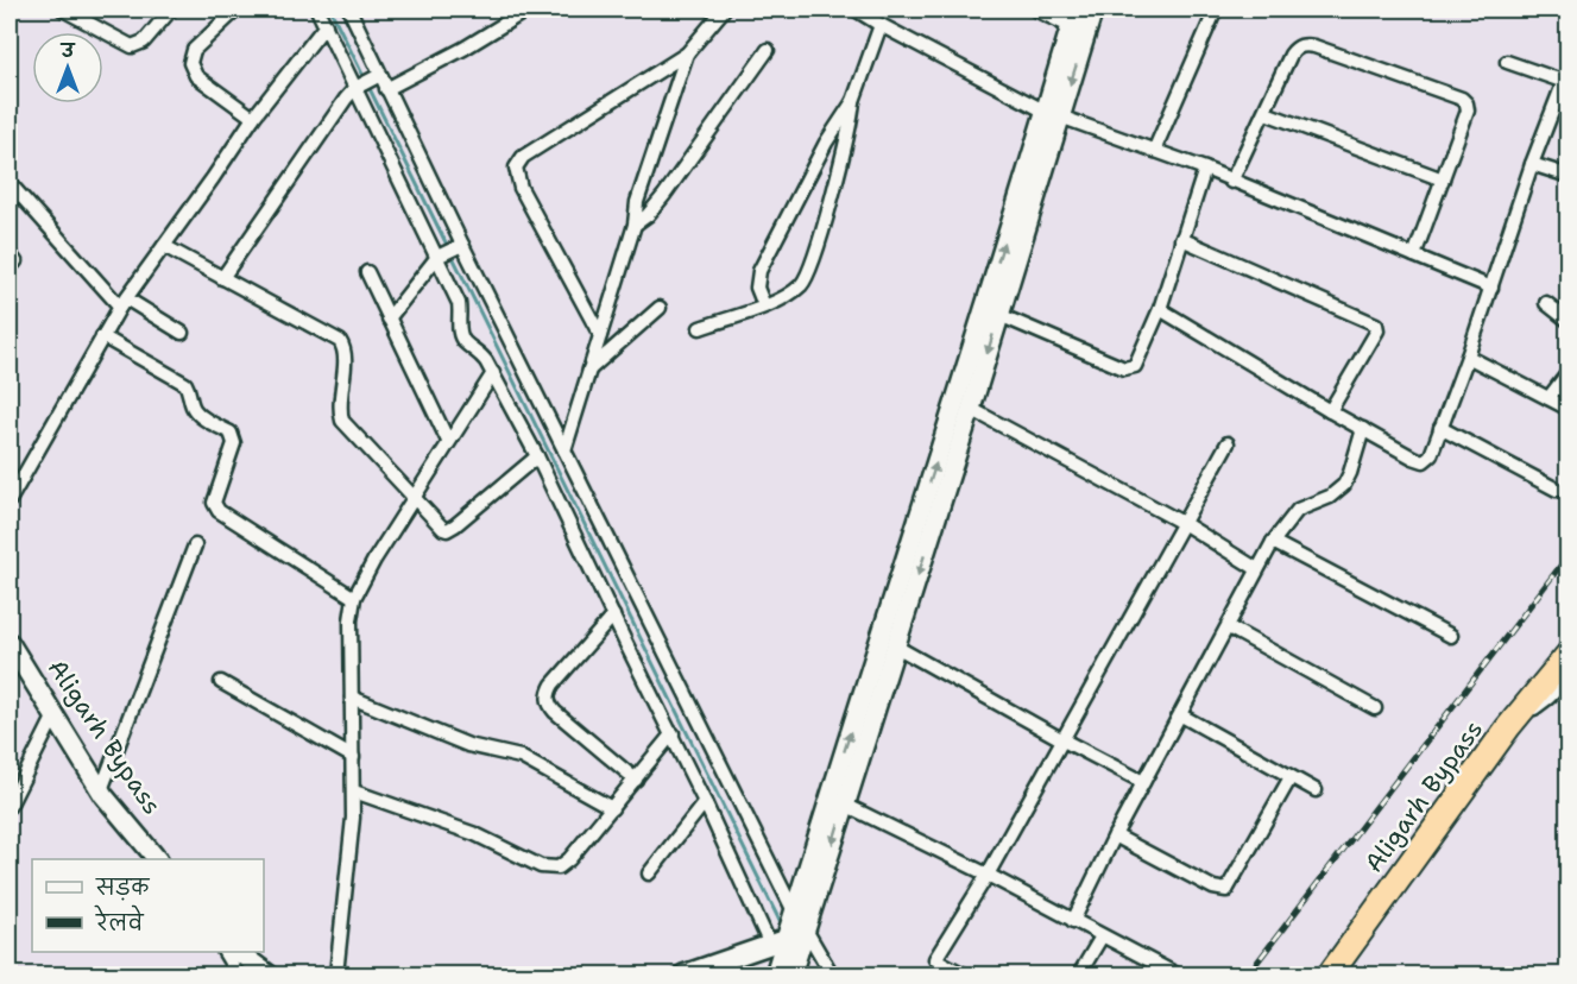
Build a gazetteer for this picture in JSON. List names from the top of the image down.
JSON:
{
  "streets": {
    "highway": ["Aligarh Bypass"]
  },
  "legend": ["सड़क", "रेलवे"],
  "north": "top"
}
